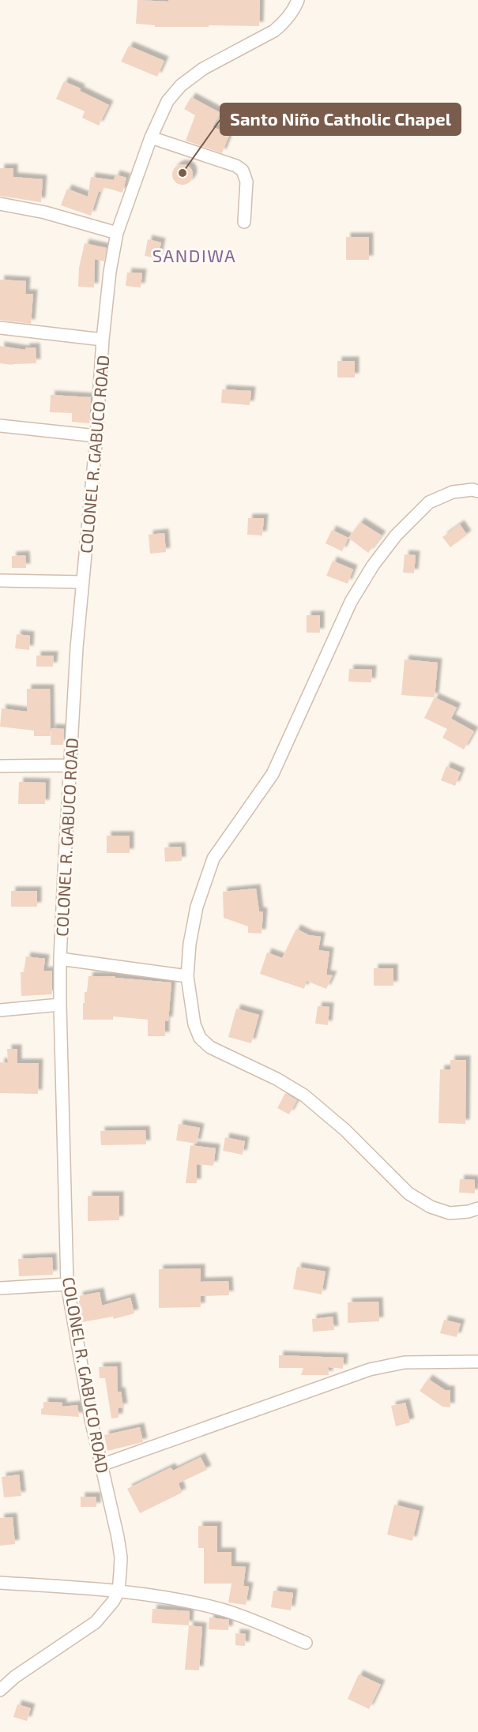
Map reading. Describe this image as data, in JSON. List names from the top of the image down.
{
  "streets": {
    "street": ["COLONEL R. GABUCO ROAD"]
  },
  "districts": ["SANDIWA"],
  "places": ["Santo Niño Catholic Chapel"]
}
